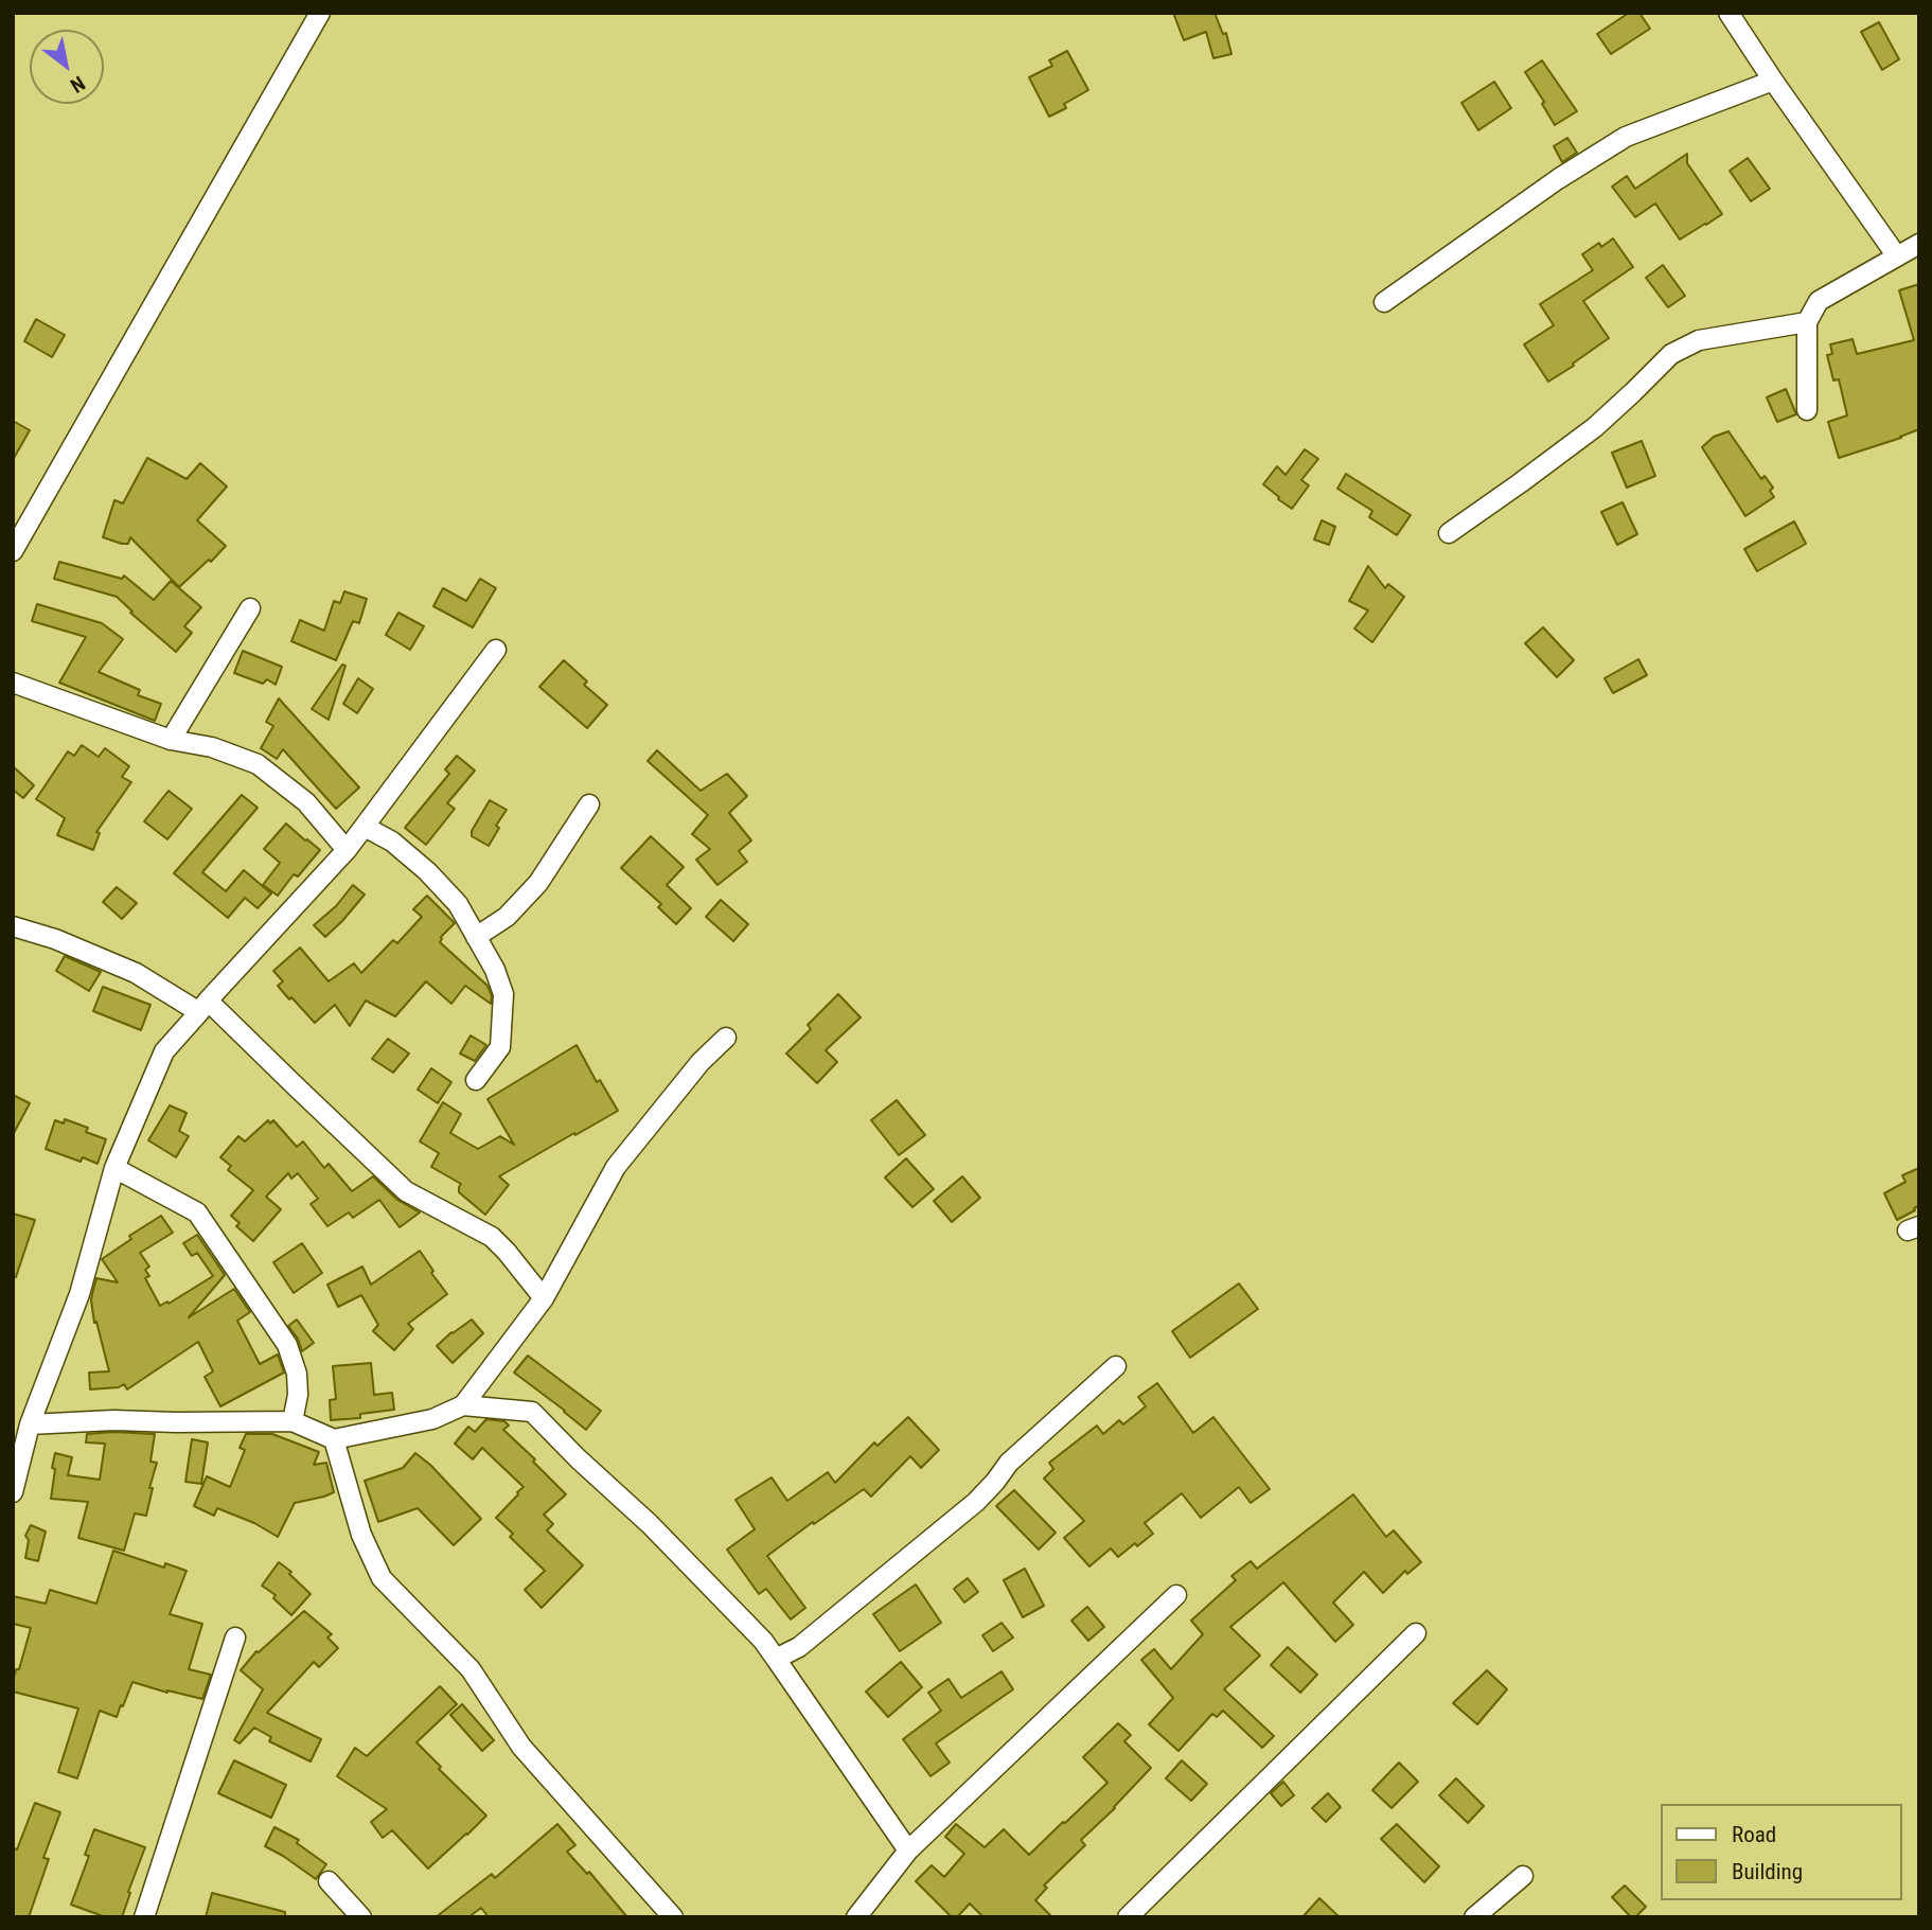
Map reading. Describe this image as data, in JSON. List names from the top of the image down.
{
  "legend": ["Road", "Building"],
  "north": "bottom right"
}
